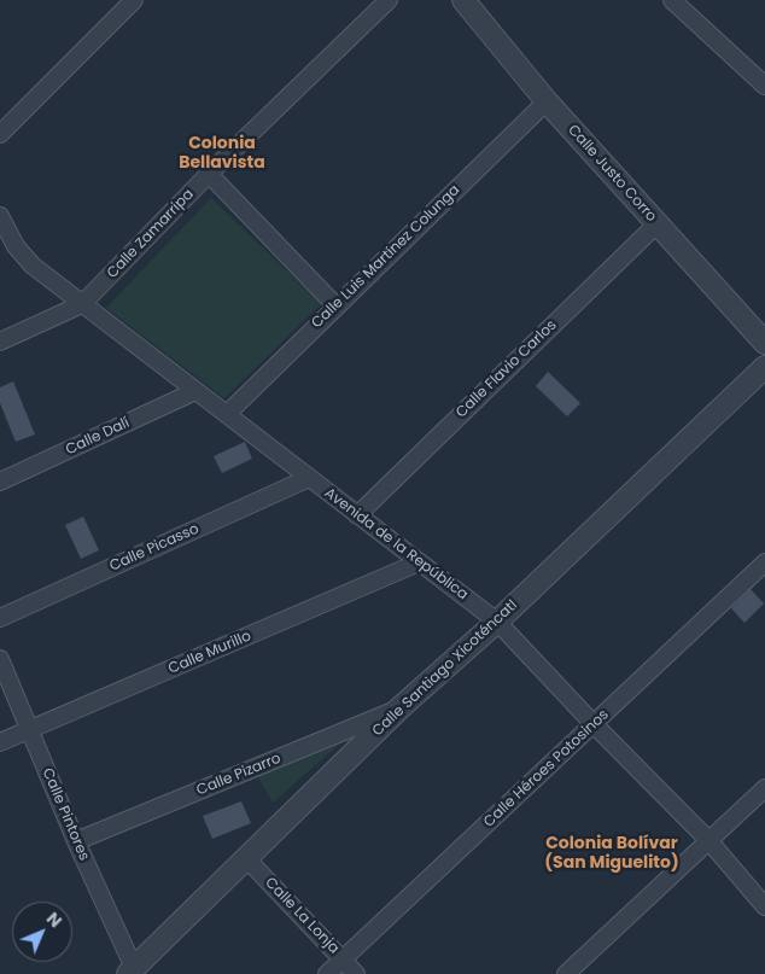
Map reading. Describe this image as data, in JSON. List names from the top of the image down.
{
  "streets": {
    "street": [
      "Calle Justo Corro",
      "Calle Zamarripa",
      "Calle Luis Martínez Colunga",
      "Calle Flavio Carlos",
      "Calle Dalí",
      "Avenida de la República",
      "Calle Picasso",
      "Calle Murillo",
      "Calle Santiago Xicoténcatl",
      "Calle Héroes Potosinos",
      "Calle Pizarro",
      "Calle Pintores",
      "Calle La Lonja"
    ]
  },
  "crossings": [
    ["Calle Justo Corro", "Calle Luis Martínez Colunga"],
    ["Calle Justo Corro", "Calle Flavio Carlos"],
    ["Calle Zamarripa", "Avenida de la República"],
    ["Calle Luis Martínez Colunga", "Avenida de la República"],
    ["Calle Flavio Carlos", "Avenida de la República"],
    ["Calle Dalí", "Avenida de la República"],
    ["Avenida de la República", "Calle Picasso"],
    ["Avenida de la República", "Calle Murillo"],
    ["Avenida de la República", "Calle Santiago Xicoténcatl"],
    ["Avenida de la República", "Calle Héroes Potosinos"],
    ["Calle Murillo", "Calle Pintores"],
    ["Calle Santiago Xicoténcatl", "Calle Pizarro"],
    ["Calle Santiago Xicoténcatl", "Calle Pintores"],
    ["Calle Santiago Xicoténcatl", "Calle La Lonja"],
    ["Calle Héroes Potosinos", "Calle La Lonja"],
    ["Calle Pizarro", "Calle Pintores"]
  ],
  "districts": ["Colonia Bellavista", "Colonia Bolívar (San Miguelito)"],
  "north": "top right"
}
